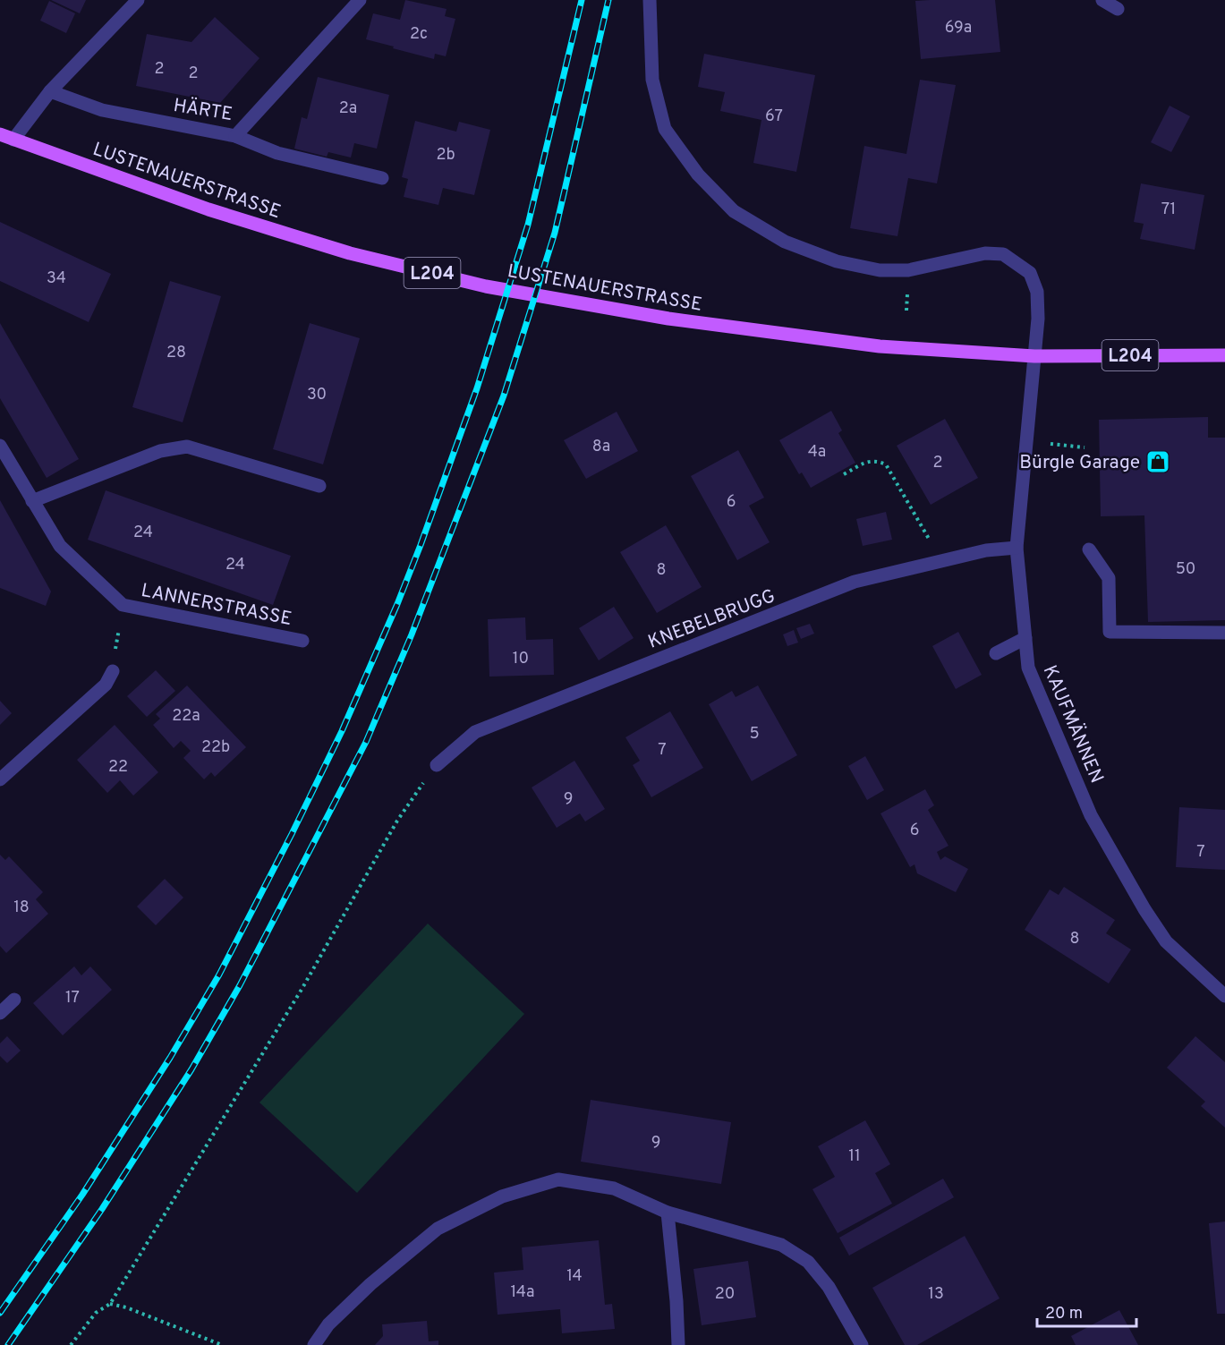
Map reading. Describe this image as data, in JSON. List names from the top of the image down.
{
  "streets": {
    "main road": ["LUSTENAUERSTRASSE", "L204"],
    "street": [
      "HÄRTE",
      "LANNERSTRASSE",
      "KNEBELBRUGG",
      "KAUFMÄNNEN"
    ]
  },
  "crossings": [
    ["LUSTENAUERSTRASSE", "KAUFMÄNNEN"],
    ["KNEBELBRUGG", "KAUFMÄNNEN"]
  ],
  "places": {
    "shop": ["Bürgle Garage"]
  },
  "house_numbers": [
    "69a",
    "2c",
    "2",
    "2",
    "2a",
    "67",
    "2b",
    "71",
    "34",
    "28",
    "30",
    "8a",
    "4a",
    "2",
    "6",
    "24",
    "24",
    "50",
    "8",
    "10",
    "22a",
    "5",
    "22b",
    "7",
    "22",
    "9",
    "6",
    "7",
    "18",
    "8",
    "17",
    "9",
    "11",
    "14",
    "14a",
    "20",
    "13"
  ],
  "scale_bar": "20 m"
}
